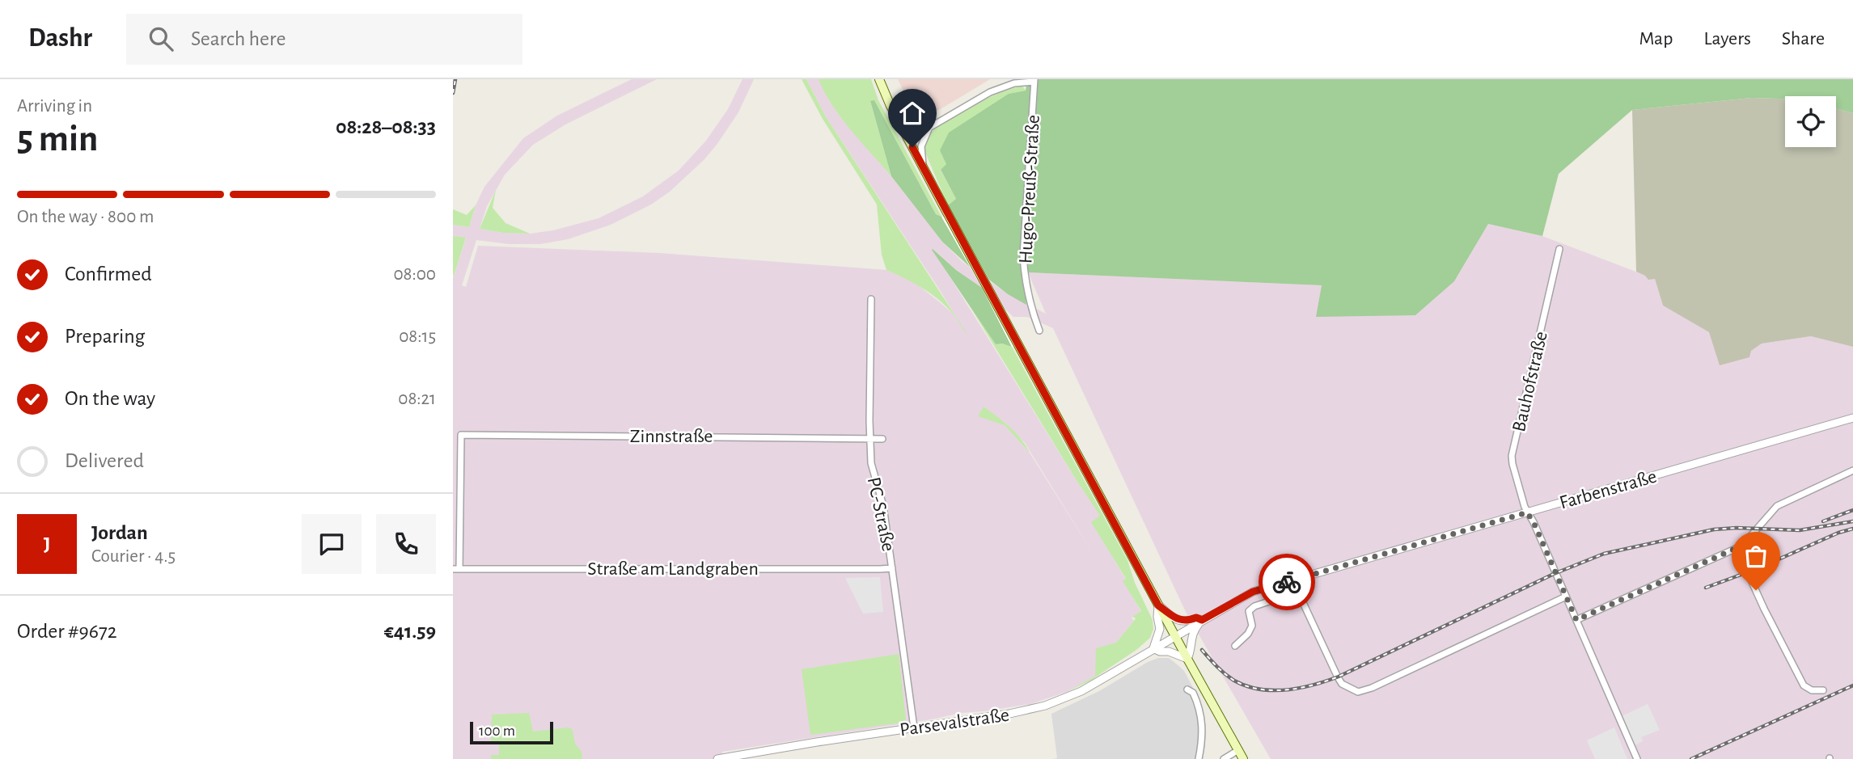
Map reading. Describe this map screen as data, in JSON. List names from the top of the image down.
{
  "streets": {
    "street": [
      "Hugo-Preuß-Straße",
      "Bauhofstraße",
      "Zinnstraße",
      "Farbenstraße",
      "PC-Straße",
      "Straße am Landgraben",
      "Parsevalstraße"
    ]
  },
  "crossings": [
    ["Bauhofstraße", "Farbenstraße"],
    ["Zinnstraße", "PC-Straße"],
    ["Zinnstraße", "Straße am Landgraben"],
    ["Farbenstraße", "Parsevalstraße"],
    ["PC-Straße", "Straße am Landgraben"],
    ["PC-Straße", "Parsevalstraße"]
  ],
  "scale_bar": "100 m",
  "page": {
    "header": "Dashr",
    "search": "Search here",
    "nav": ["Map", "Layers", "Share"],
    "heading": ["5 min", "Arriving in", "08:28–08:33"],
    "panel": [
      "Jordan",
      "Courier · 4.5",
      "Order #9672",
      "€41.59"
    ],
    "bar": "On the way · 800 m",
    "list": [
      ["Confirmed", "08:00"],
      ["Preparing", "08:15"],
      ["On the way", "08:21"],
      "Delivered"
    ],
    "round": "J",
    "scale": "100 m"
  }
}
